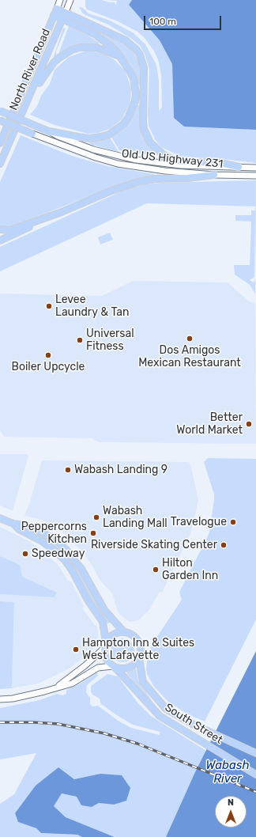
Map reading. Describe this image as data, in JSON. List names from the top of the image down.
{
  "streets": {
    "main road": ["North River Road", "Old US Highway 231", "South Street"]
  },
  "water": ["Wabash River"],
  "places": [
    "Levee Laundry & Tan",
    "Dos Amigos Mexican Restaurant",
    "Universal Fitness",
    "Boiler Upcycle",
    "Better World Market",
    "Wabash Landing 9",
    "Wabash Landing Mall",
    "Travelogue",
    "Peppercorns Kitchen",
    "Riverside Skating Center",
    "Speedway",
    "Hilton Garden Inn",
    "Hampton Inn & Suites West Lafayette"
  ],
  "scale_bar": "100 m",
  "north": "top"
}
